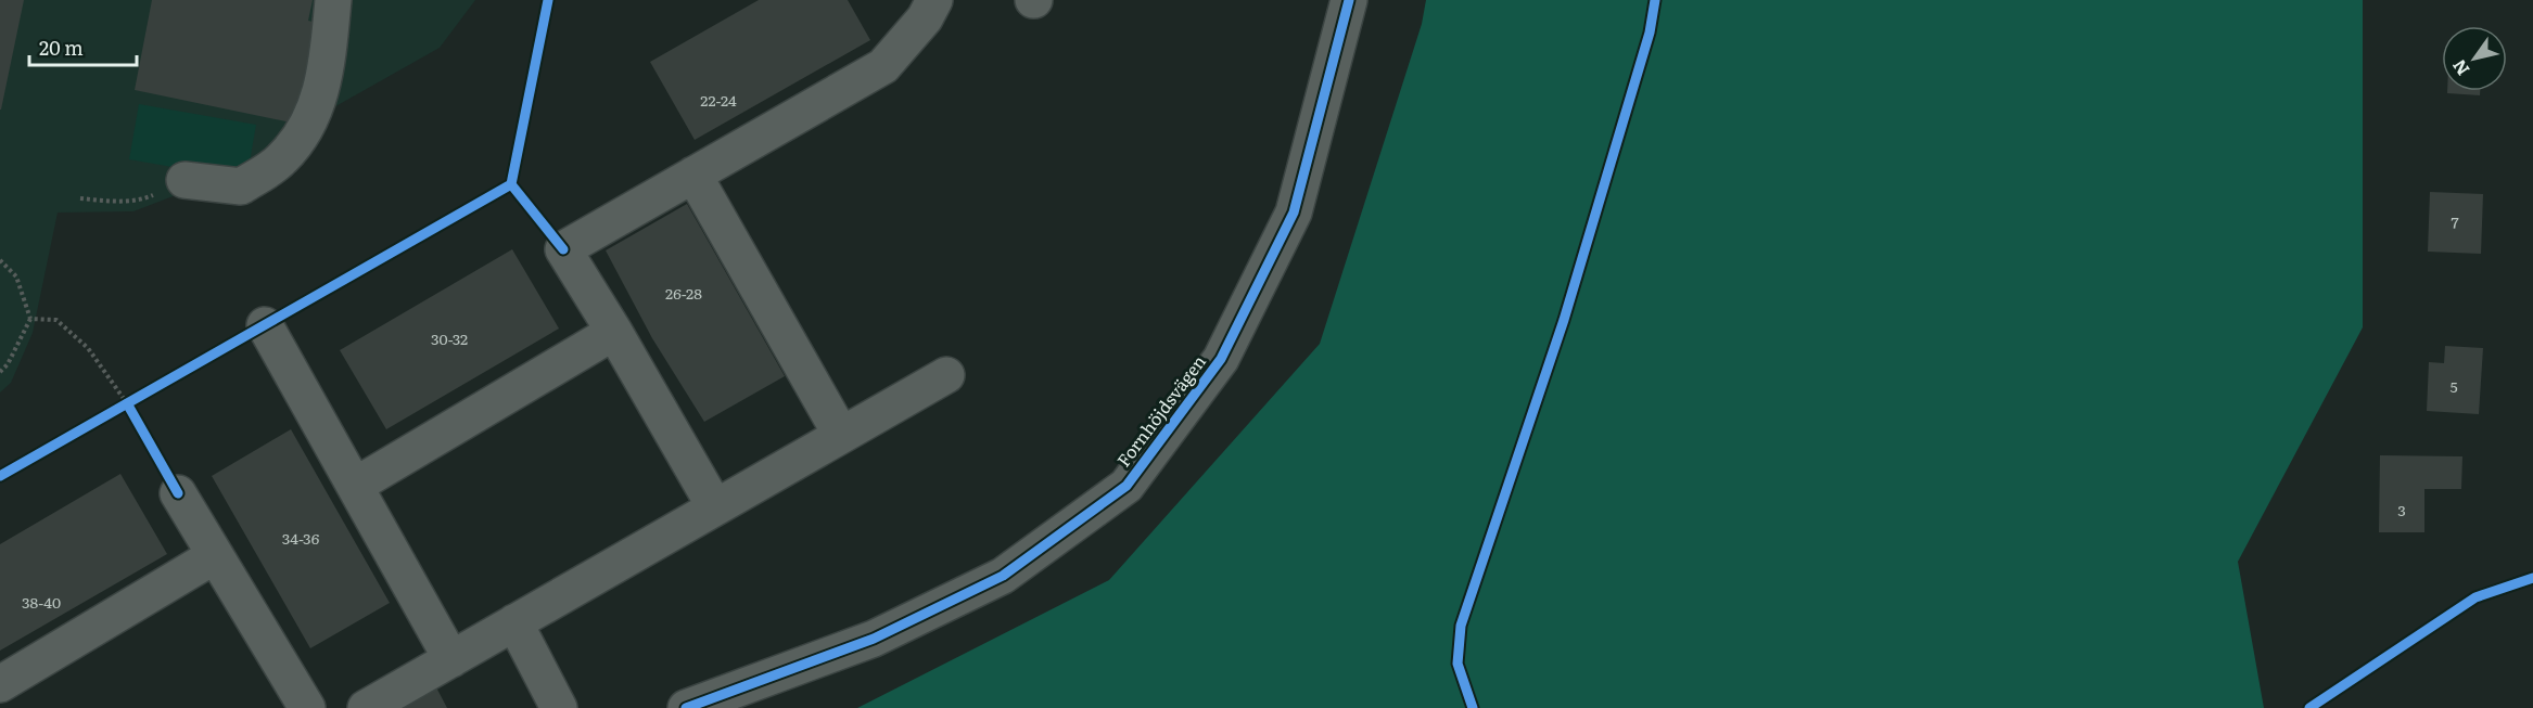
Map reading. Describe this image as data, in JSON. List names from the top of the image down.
{
  "streets": {
    "street": ["Fornhöjdsvägen"]
  },
  "house_numbers": [
    "22-24",
    "7",
    "26-28",
    "30-32",
    "5",
    "3",
    "34-36",
    "38-40"
  ],
  "scale_bar": "20 m",
  "north": "bottom left"
}
